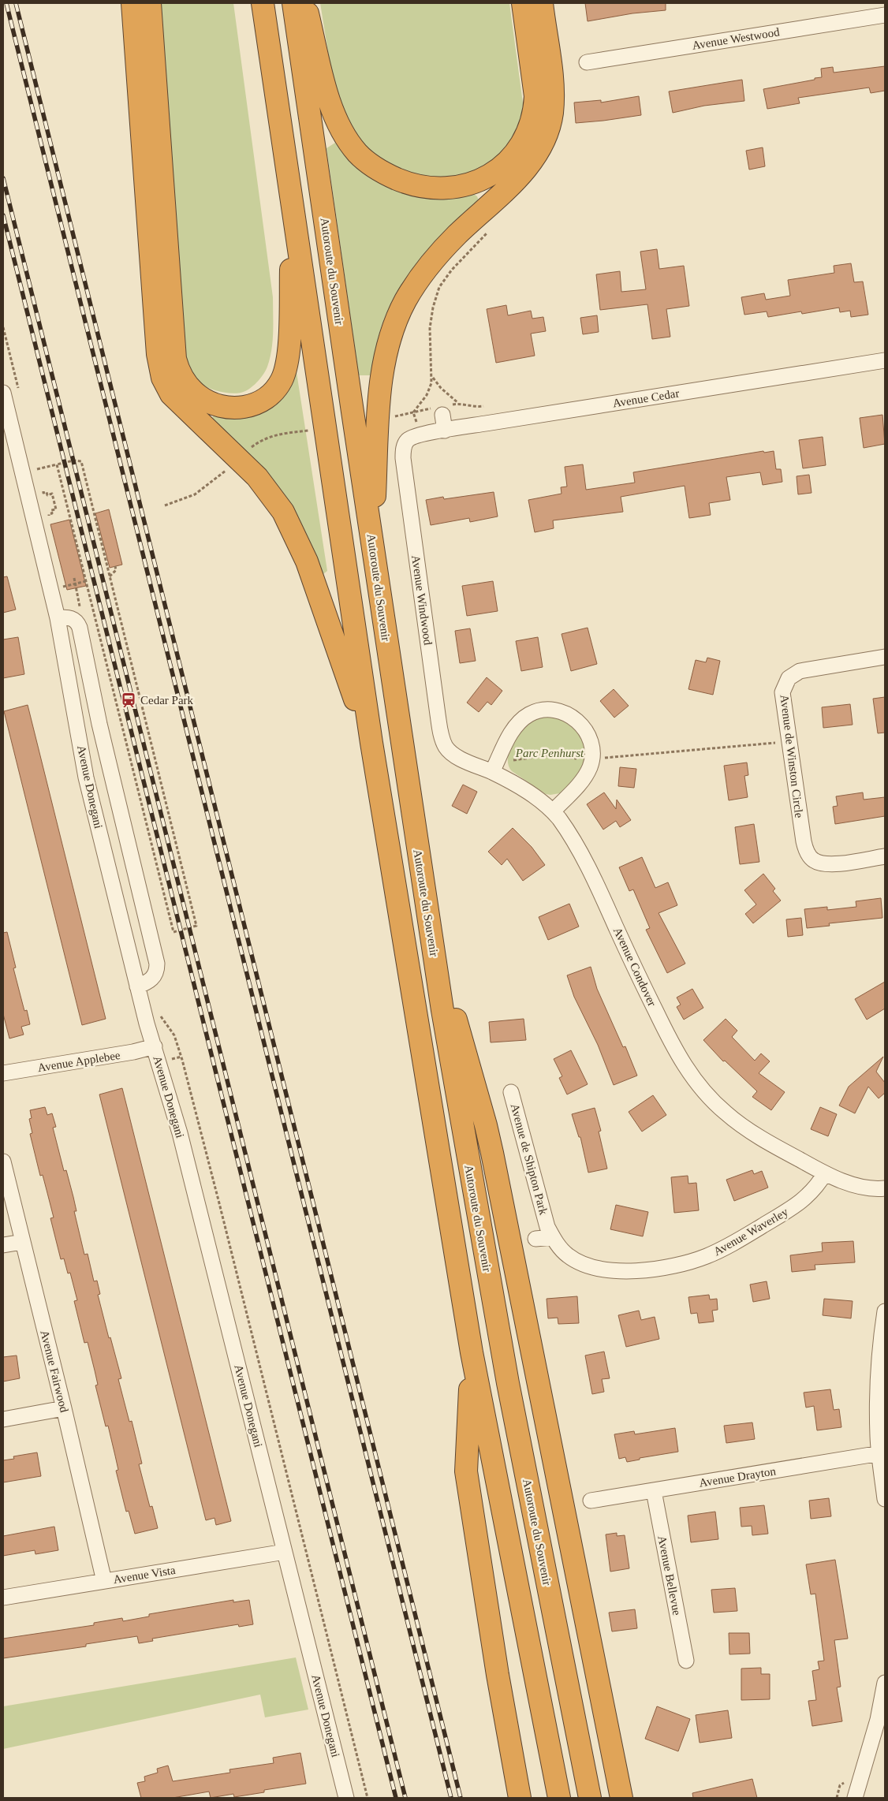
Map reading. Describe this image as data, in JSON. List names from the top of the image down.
{
  "streets": {
    "highway": ["Autoroute du Souvenir"],
    "street": [
      "Avenue Westwood",
      "Avenue Cedar",
      "Avenue Windwood",
      "Avenue de Winston Circle",
      "Avenue Donegani",
      "Avenue Condover",
      "Avenue Applebee",
      "Avenue de Shipton Park",
      "Avenue Waverley",
      "Avenue Fairwood",
      "Avenue Drayton",
      "Avenue Vista",
      "Avenue Bellevue"
    ]
  },
  "crossings": [
    ["Avenue Cedar", "Avenue Windwood"],
    ["Avenue Windwood", "Avenue Condover"],
    ["Avenue Donegani", "Avenue Applebee"],
    ["Avenue Donegani", "Avenue Vista"],
    ["Avenue Condover", "Avenue Waverley"],
    ["Avenue de Shipton Park", "Avenue Waverley"],
    ["Avenue Fairwood", "Avenue Vista"],
    ["Avenue Drayton", "Avenue Bellevue"]
  ],
  "parks": ["Parc Penhurst"],
  "places": {
    "station": ["Cedar Park"]
  }
}
